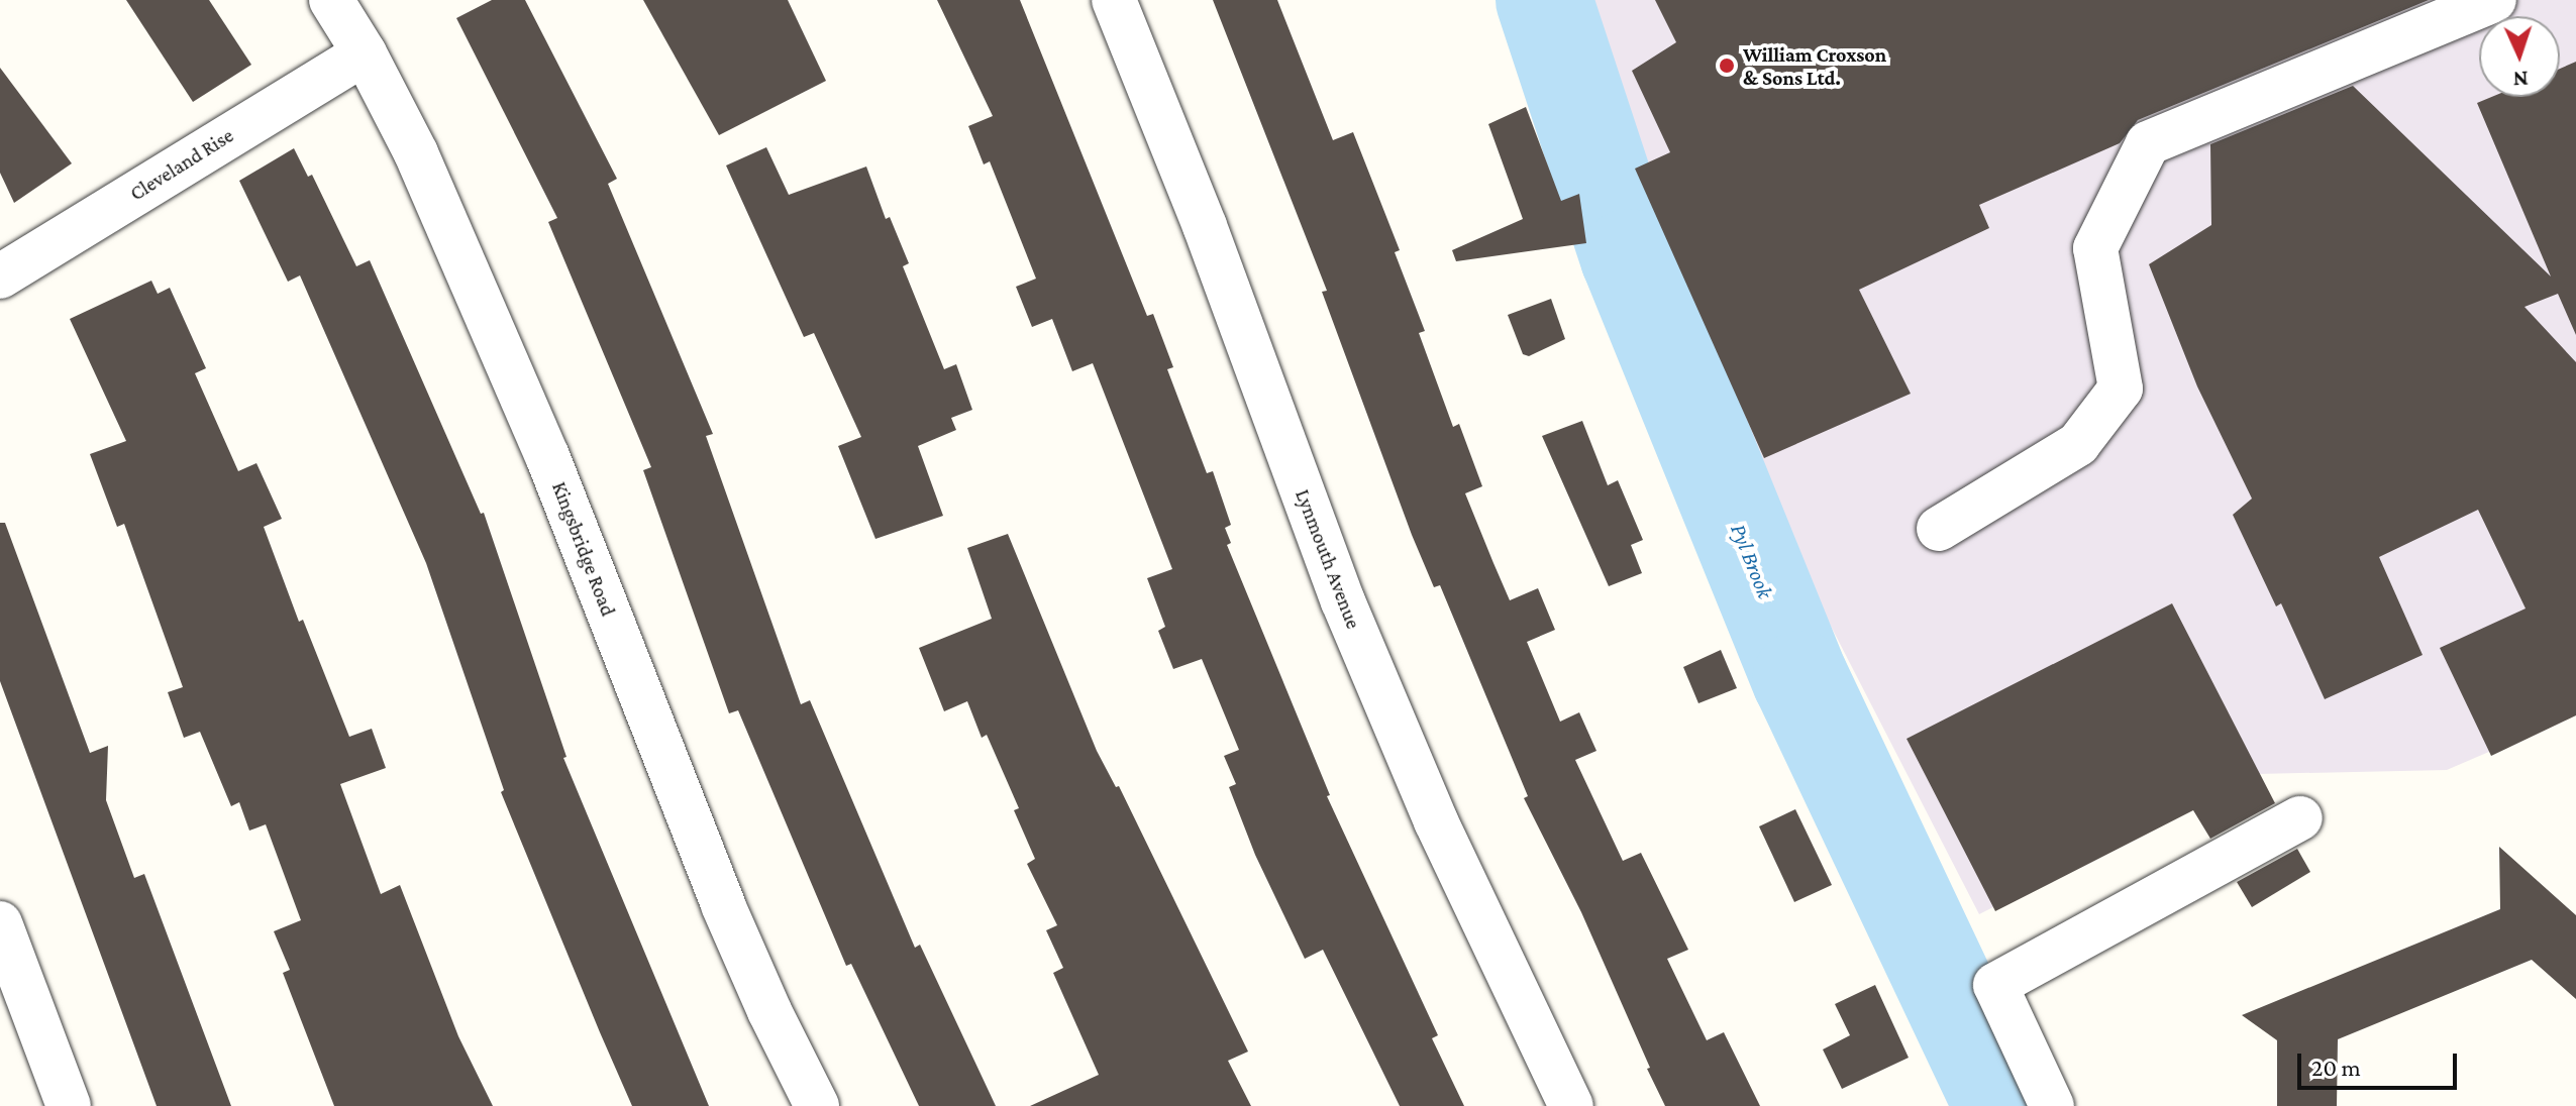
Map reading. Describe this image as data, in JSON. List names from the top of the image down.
{
  "streets": {
    "street": ["Cleveland Rise", "Kingsbridge Road", "Lynmouth Avenue"]
  },
  "crossings": [
    ["Cleveland Rise", "Kingsbridge Road"]
  ],
  "water": ["Pyl Brook"],
  "places": ["William Croxson & Sons Ltd."],
  "scale_bar": "20 m",
  "north": "bottom"
}
